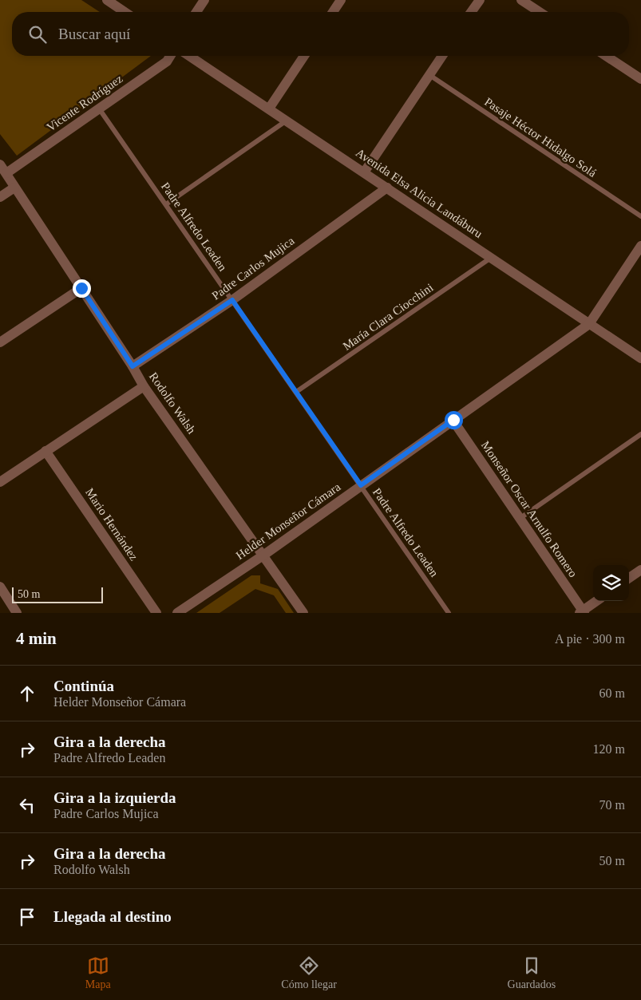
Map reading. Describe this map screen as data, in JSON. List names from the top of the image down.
{
  "streets": {
    "street": [
      "Vicente Rodríguez",
      "Avenida Elsa Alicia Landáburu",
      "Padre Carlos Mujica",
      "Rodolfo Walsh",
      "Monseñor Oscar Arnulfo Romero",
      "Helder Monseñor Cámara",
      "Mario Hernández"
    ],
    "lane": ["Pasaje Héctor Hidalgo Solá", "Padre Alfredo Leaden", "María Clara Ciocchini"]
  },
  "crossings": [
    ["Vicente Rodríguez", "Padre Alfredo Leaden"],
    ["Vicente Rodríguez", "Rodolfo Walsh"],
    ["Avenida Elsa Alicia Landáburu", "Padre Carlos Mujica"],
    ["Avenida Elsa Alicia Landáburu", "María Clara Ciocchini"],
    ["Avenida Elsa Alicia Landáburu", "Helder Monseñor Cámara"],
    ["Padre Alfredo Leaden", "Padre Carlos Mujica"],
    ["Padre Alfredo Leaden", "María Clara Ciocchini"],
    ["Padre Alfredo Leaden", "Helder Monseñor Cámara"],
    ["Padre Carlos Mujica", "Rodolfo Walsh"],
    ["Rodolfo Walsh", "Helder Monseñor Cámara"],
    ["Monseñor Oscar Arnulfo Romero", "Helder Monseñor Cámara"]
  ],
  "scale_bar": "50 m",
  "page": {
    "search": "Buscar aquí",
    "scale": "50 m",
    "heading": ["4 min", "A pie · 300 m"],
    "list": [
      ["Continúa", "Helder Monseñor Cámara", "60 m"],
      ["Gira a la derecha", "Padre Alfredo Leaden", "120 m"],
      ["Gira a la izquierda", "Padre Carlos Mujica", "70 m"],
      ["Gira a la derecha", "Rodolfo Walsh", "50 m"],
      "Llegada al destino"
    ],
    "nav": ["Mapa", "Cómo llegar", "Guardados"]
  }
}
